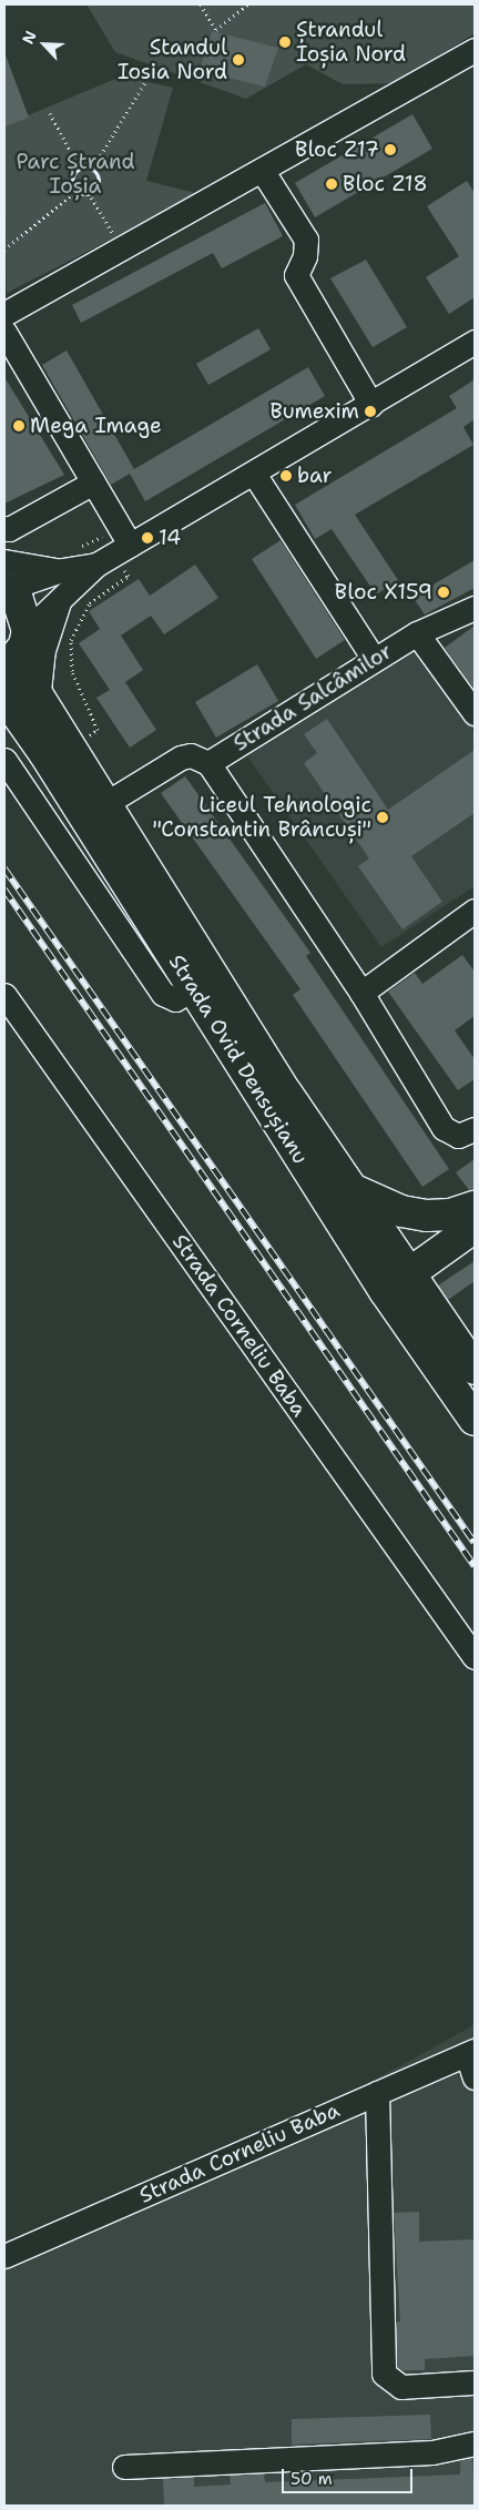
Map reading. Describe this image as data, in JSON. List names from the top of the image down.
{
  "streets": {
    "main road": ["Strada Ovid Densușianu"],
    "street": ["Strada Salcâmilor", "Strada Corneliu Baba"]
  },
  "parks": ["Parc Ștrand Ioșia"],
  "places": [
    "Ștrandul Ioșia Nord",
    "Standul Iosia Nord",
    "Bloc Z17",
    "Bloc Z18",
    "Bumexim",
    "Mega Image",
    "bar",
    "14",
    "Bloc X159",
    "Liceul Tehnologic \"Constantin Brâncuși\""
  ],
  "scale_bar": "50 m",
  "north": "top left"
}
